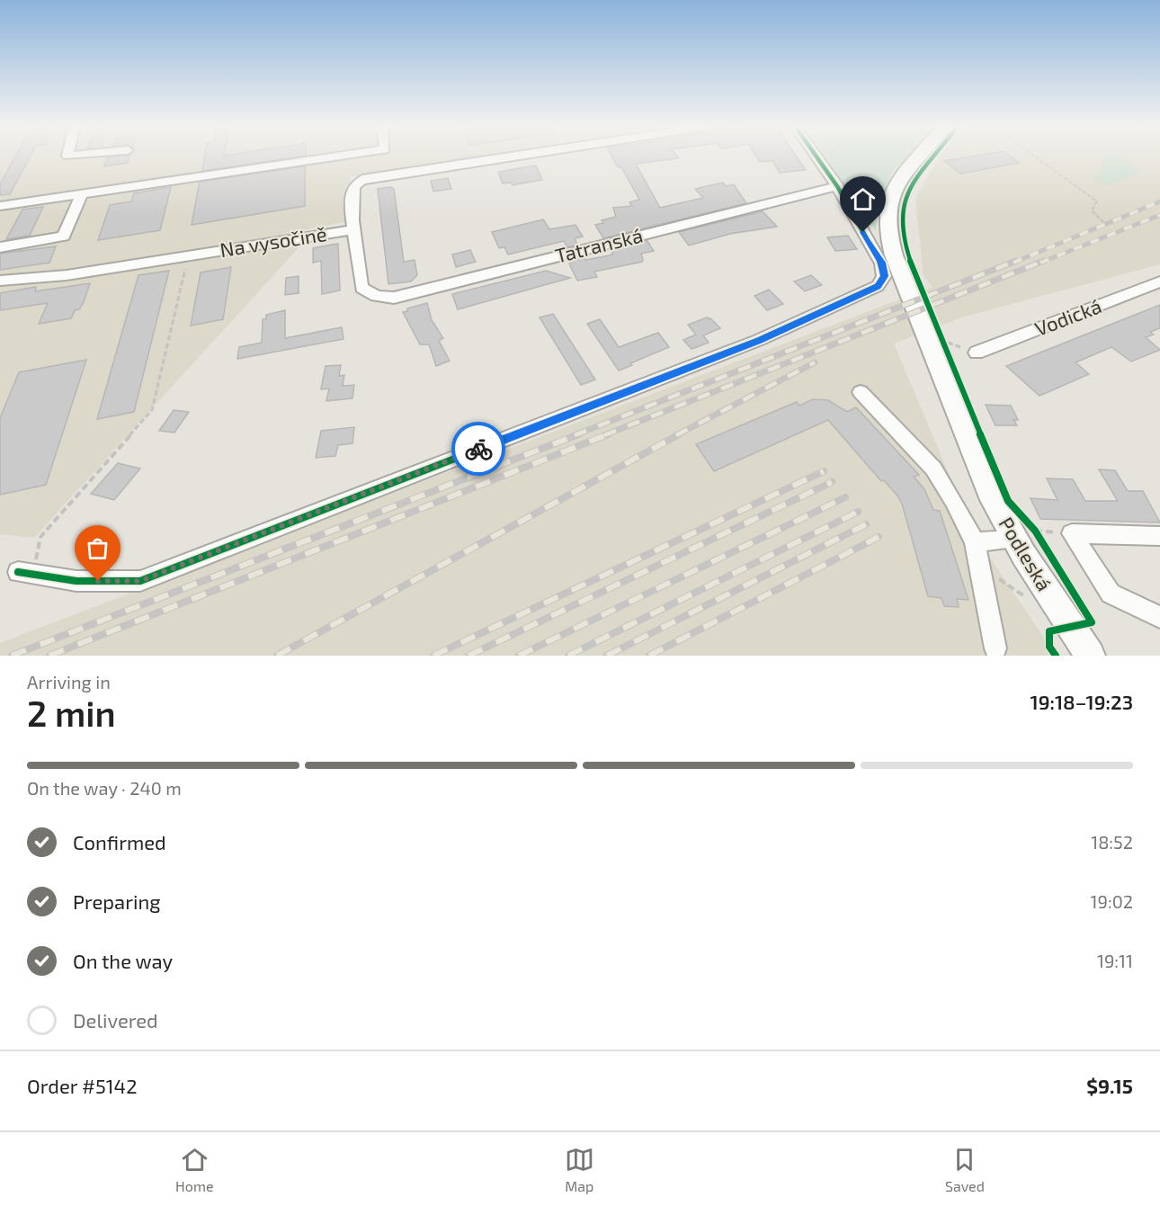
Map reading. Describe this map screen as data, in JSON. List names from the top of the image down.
{
  "streets": {
    "main road": ["Podleská"],
    "street": ["Na vysočině", "Tatranská", "Vodická"]
  },
  "crossings": [
    ["Na vysočině", "Tatranská"]
  ],
  "page": {
    "heading": ["2 min", "Arriving in", "19:18–19:23"],
    "panel": ["Order #5142", "$9.15"],
    "bar": "On the way · 240 m",
    "list": [
      ["Confirmed", "18:52"],
      ["Preparing", "19:02"],
      ["On the way", "19:11"],
      "Delivered"
    ],
    "tabs": ["Home", "Map", "Saved"]
  }
}
